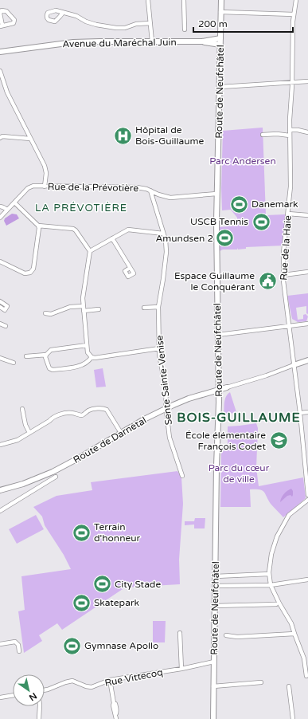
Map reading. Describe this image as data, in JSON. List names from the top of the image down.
{
  "streets": {
    "main road": ["Avenue du Maréchal Juin", "Route de Neufchâtel", "Route de Darnétal"],
    "street": [
      "Rue de la Prévotière",
      "Rue de la Haie",
      "Sente Sainte-Venise",
      "Rue Vittecoq"
    ]
  },
  "crossings": [
    ["Avenue du Maréchal Juin", "Route de Neufchâtel"],
    ["Route de Neufchâtel", "Rue de la Prévotière"],
    ["Route de Neufchâtel", "Route de Darnétal"],
    ["Route de Neufchâtel", "Rue Vittecoq"],
    ["Rue de la Prévotière", "Sente Sainte-Venise"],
    ["Sente Sainte-Venise", "Route de Darnétal"]
  ],
  "districts": ["LA PRÉVOTIÈRE", "BOIS-GUILLAUME"],
  "parks": ["Parc Andersen", "Parc du cœur de ville"],
  "places": {
    "hospital": ["Hôpital de Bois-Guillaume"],
    "sports": [
      "Danemark",
      "USCB Tennis",
      "Amundsen 2",
      "Terrain d'honneur",
      "City Stade",
      "Skatepark",
      "Gymnase Apollo"
    ],
    "public building": ["Espace Guillaume le Conquérant"],
    "school or university": ["École élémentaire François Codet"]
  },
  "scale_bar": "200 m",
  "north": "bottom right"
}
